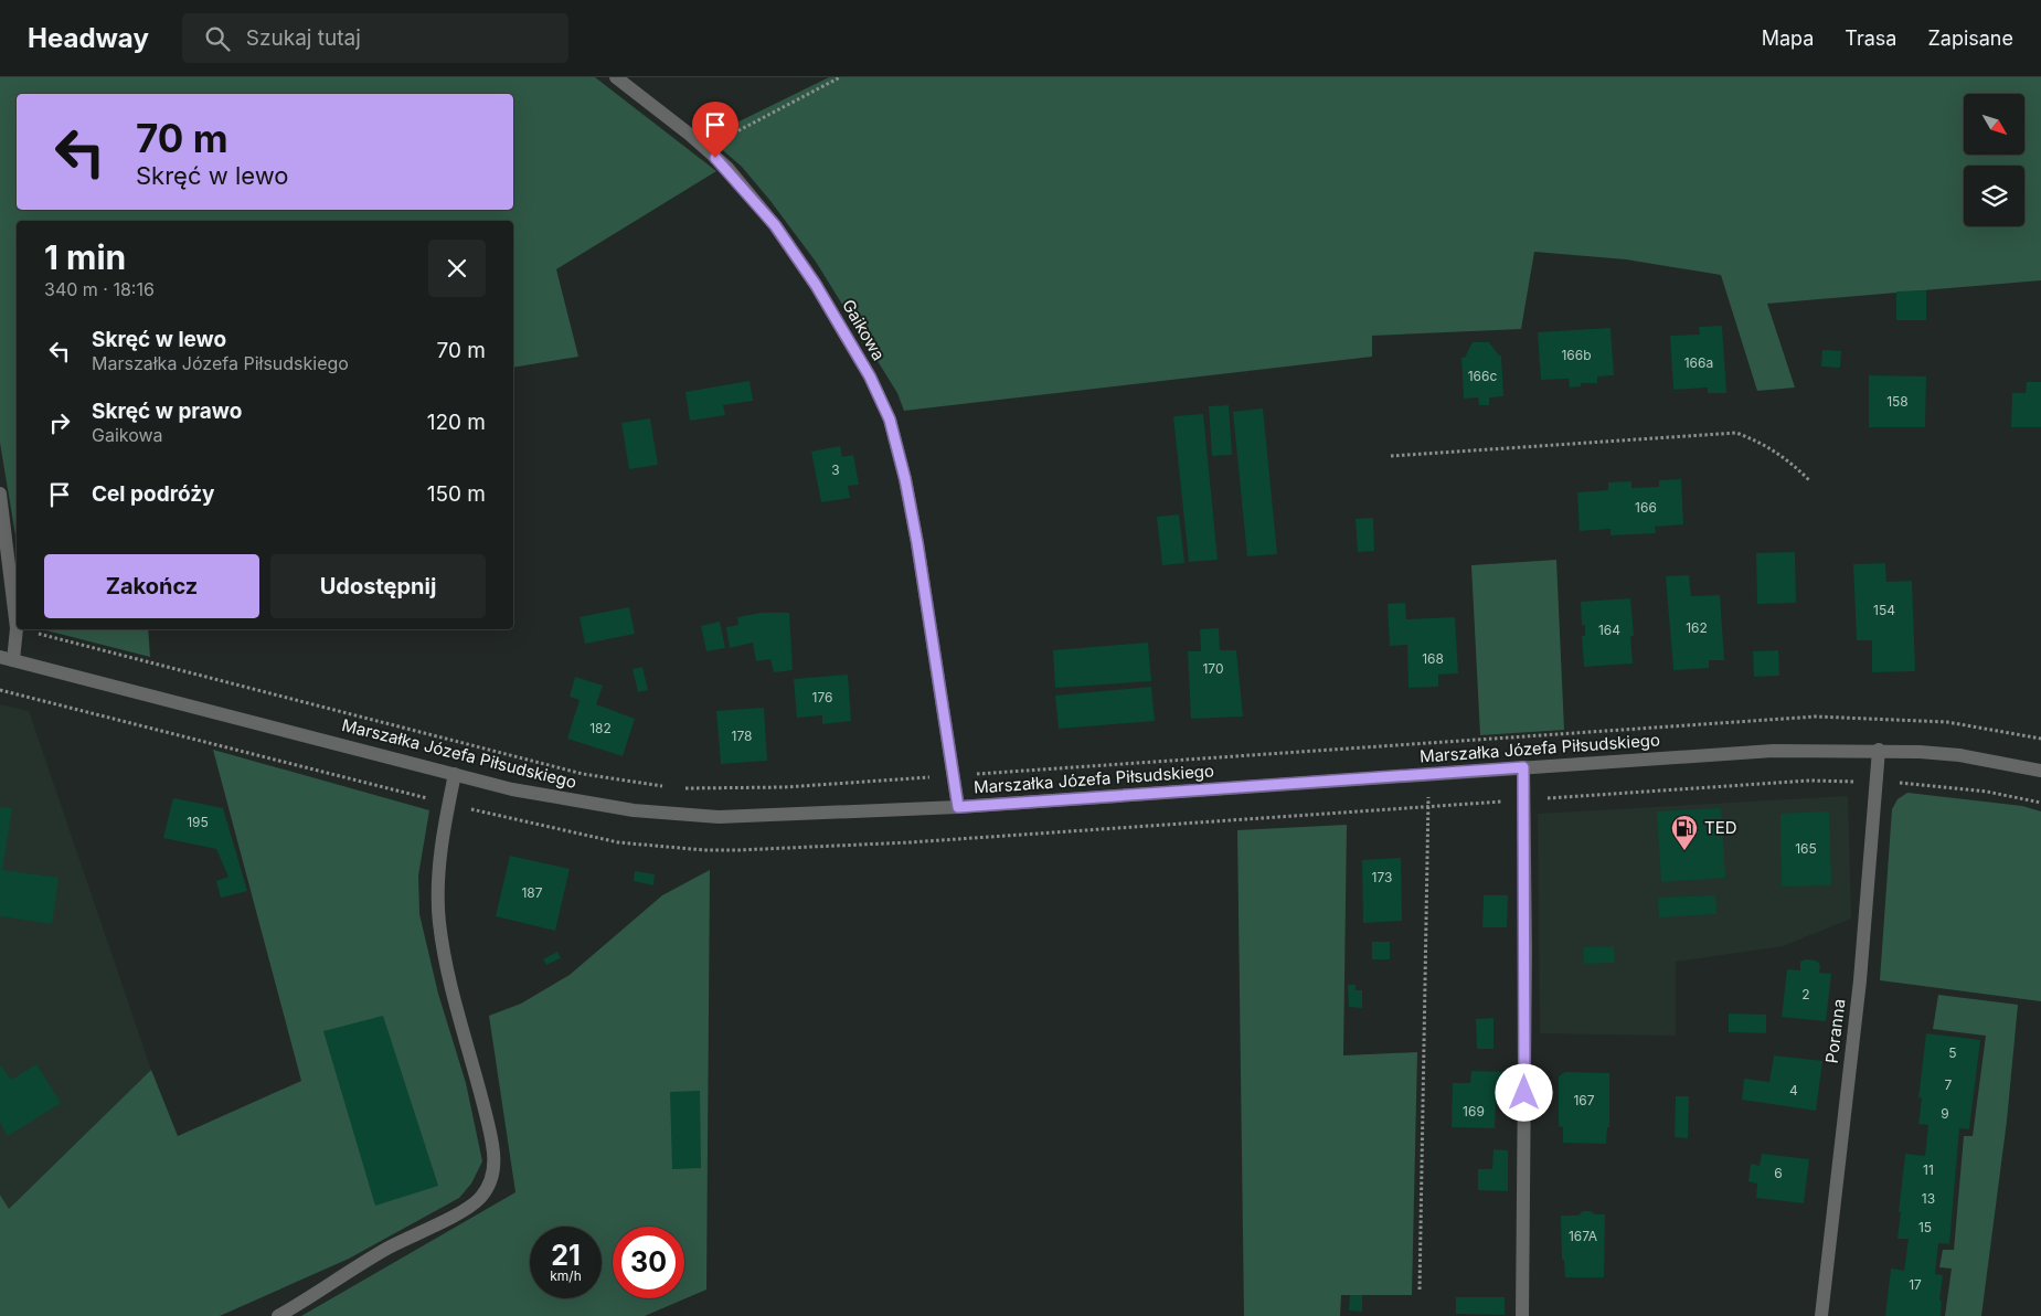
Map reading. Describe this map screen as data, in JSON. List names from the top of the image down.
{
  "streets": {
    "street": ["Gaikowa", "Marszałka Józefa Piłsudskiego", "Poranna"]
  },
  "crossings": [
    ["Gaikowa", "Marszałka Józefa Piłsudskiego"],
    ["Marszałka Józefa Piłsudskiego", "Poranna"]
  ],
  "places": {
    "fuel station": ["TED"]
  },
  "house_numbers": [
    "166b",
    "166a",
    "166c",
    "158",
    "3",
    "166",
    "154",
    "162",
    "164",
    "168",
    "170",
    "176",
    "182",
    "178",
    "195",
    "165",
    "173",
    "187",
    "2",
    "5",
    "7",
    "4",
    "167",
    "169",
    "9",
    "11",
    "6",
    "13",
    "15",
    "167A",
    "17"
  ],
  "north": "bottom right",
  "page": {
    "header": "Headway",
    "search": "Szukaj tutaj",
    "nav": ["Mapa", "Trasa", "Zapisane"],
    "turn": ["70 m", "Skręć w lewo"],
    "heading": ["1 min", "340 m · 18:16"],
    "list": [
      {
        "name": "Skręć w lewo",
        "note": "Marszałka Józefa Piłsudskiego",
        "value": "70 m"
      },
      {
        "name": "Skręć w prawo",
        "note": "Gaikowa",
        "value": "120 m"
      },
      {
        "name": "Cel podróży",
        "value": "150 m"
      }
    ],
    "buttons": ["Zakończ", "Udostępnij"],
    "speed": "21 km/h",
    "limit": "30"
  }
}
